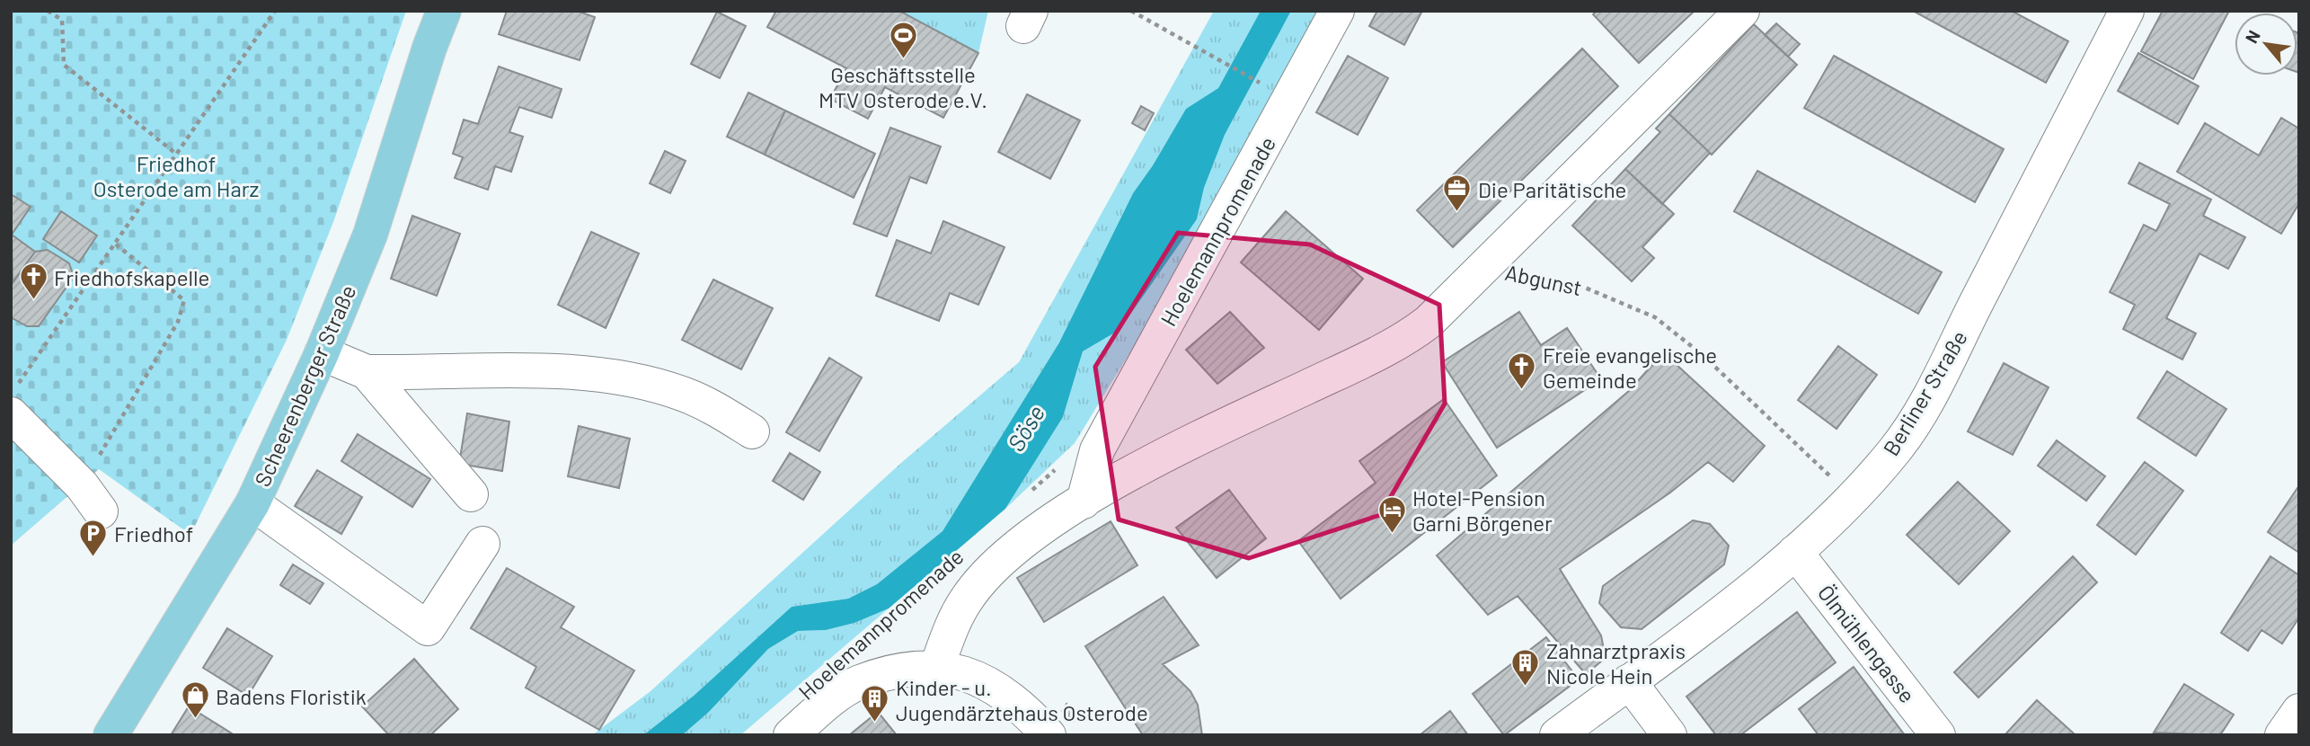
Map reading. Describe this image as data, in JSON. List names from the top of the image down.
{
  "streets": {
    "main road": ["Scheerenberger Straße"],
    "street": [
      "Hoelemannpromenade",
      "Abgunst",
      "Berliner Straße",
      "Ölmühlengasse"
    ]
  },
  "crossings": [
    ["Hoelemannpromenade", "Abgunst"],
    ["Abgunst", "Berliner Straße"],
    ["Berliner Straße", "Ölmühlengasse"]
  ],
  "water": ["Söse"],
  "parks": ["Friedhof Osterode am Harz"],
  "places": {
    "sports": ["Geschäftsstelle MTV Osterode e.V."],
    "office": ["Die Paritätische"],
    "church": ["Friedhofskapelle", "Freie evangelische Gemeinde"],
    "hotel": ["Hotel-Pension Garni Börgener"],
    "parking": ["Friedhof"],
    "building": ["Zahnarztpraxis Nicole Hein", "Kinder - u. Jugendärztehaus Osterode"],
    "shop": ["Badens Floristik"]
  },
  "north": "top left"
}
